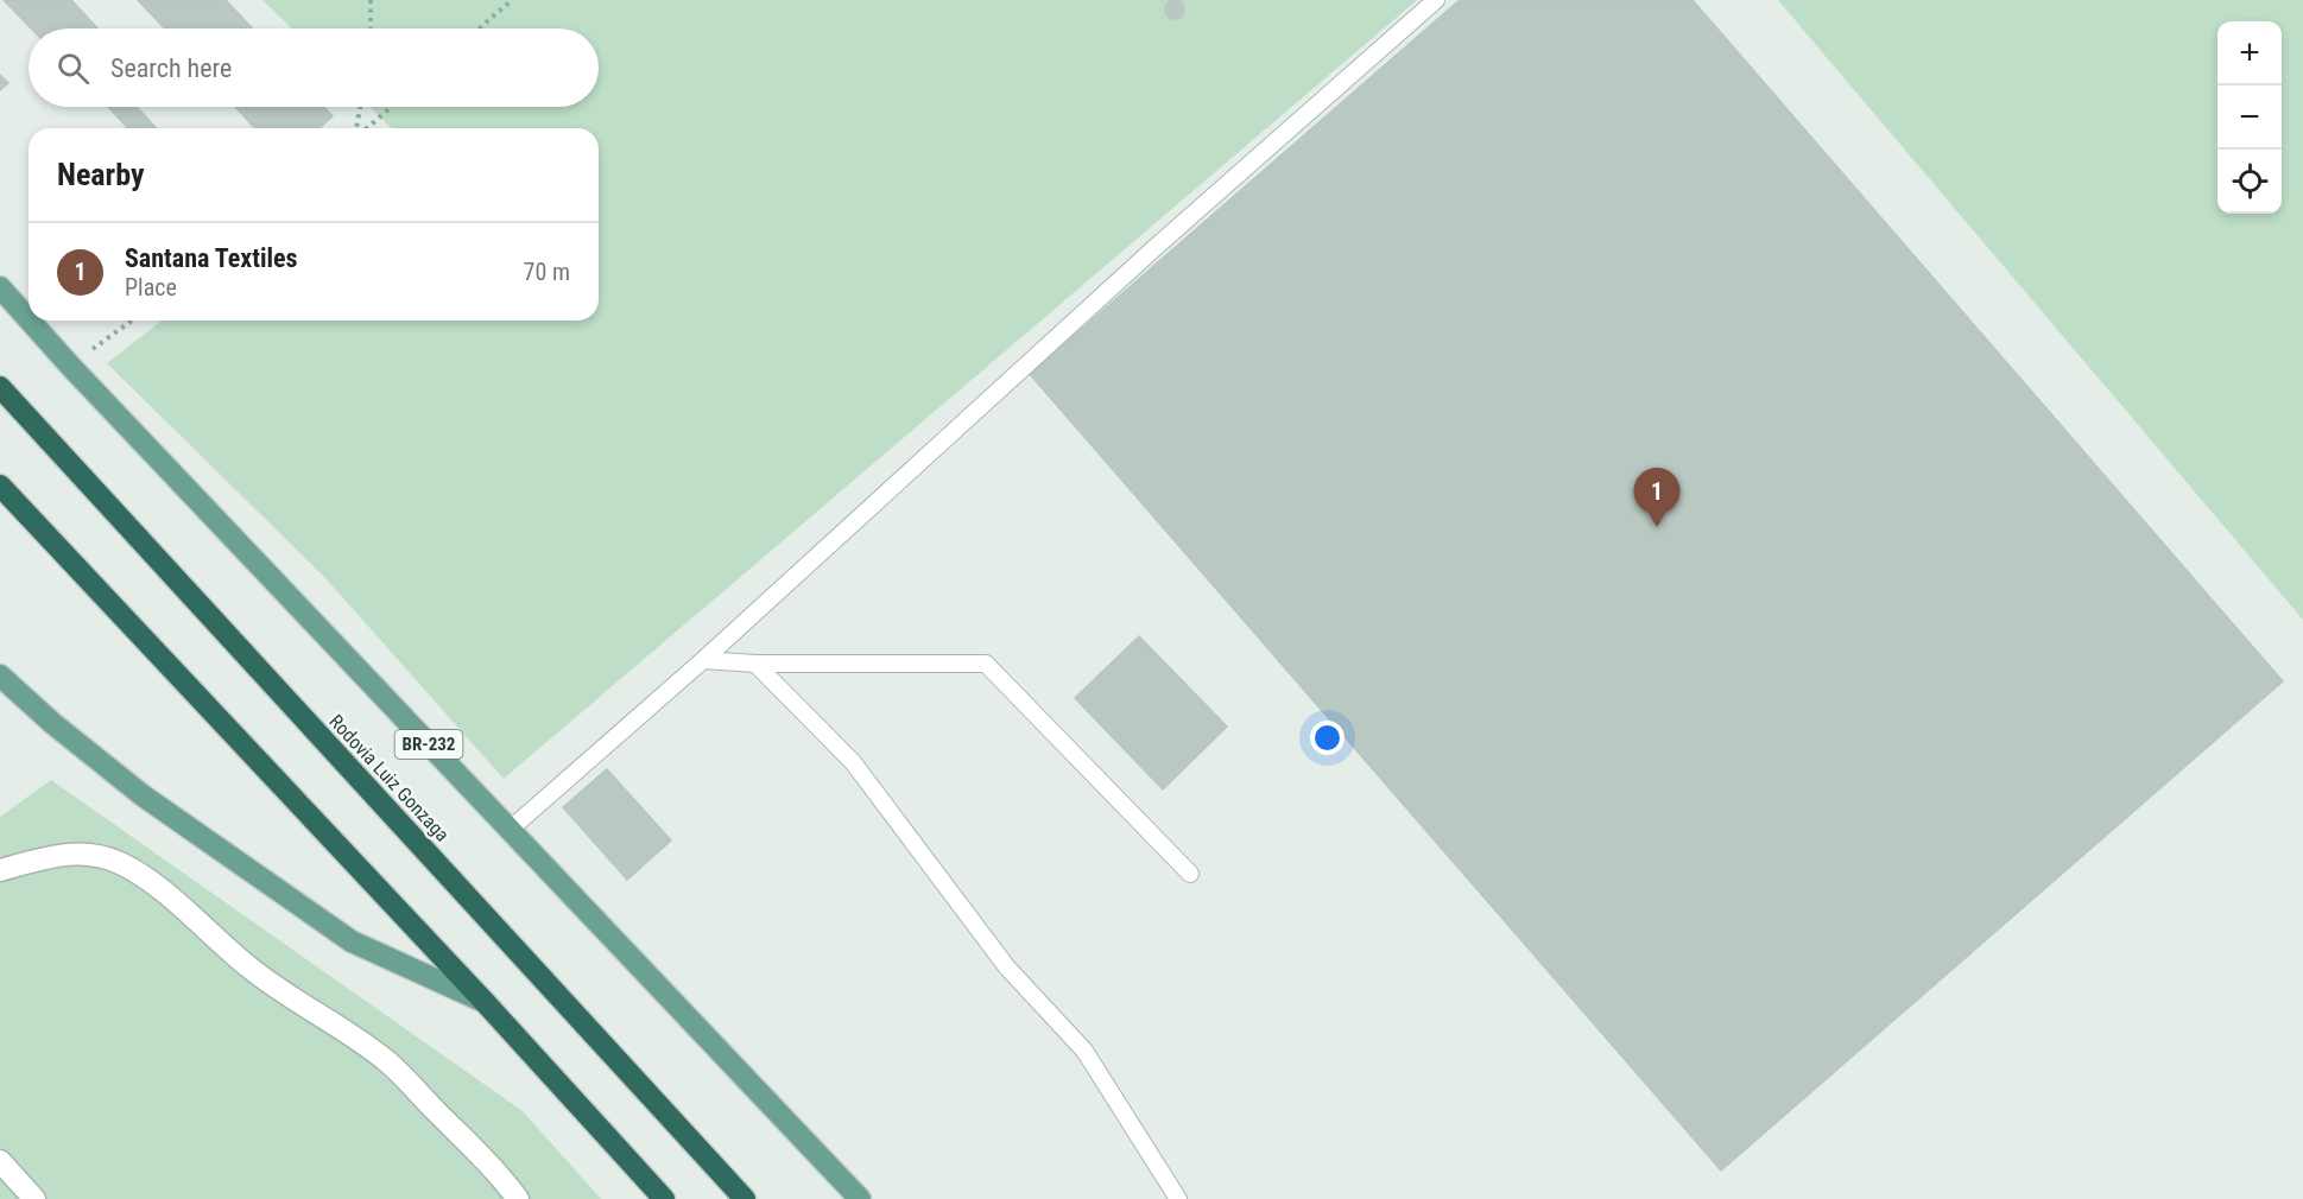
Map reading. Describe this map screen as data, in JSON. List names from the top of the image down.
{
  "streets": {
    "highway": ["Rodovia Luiz Gonzaga"],
    "main road": ["BR-232"]
  },
  "page": {
    "map_buttons": ["+", "−"],
    "search": "Search here",
    "heading": "Nearby",
    "list": [
      {
        "mark": "1",
        "name": "Santana Textiles",
        "note": "Place",
        "value": "70 m"
      }
    ],
    "pins": "1"
  }
}
